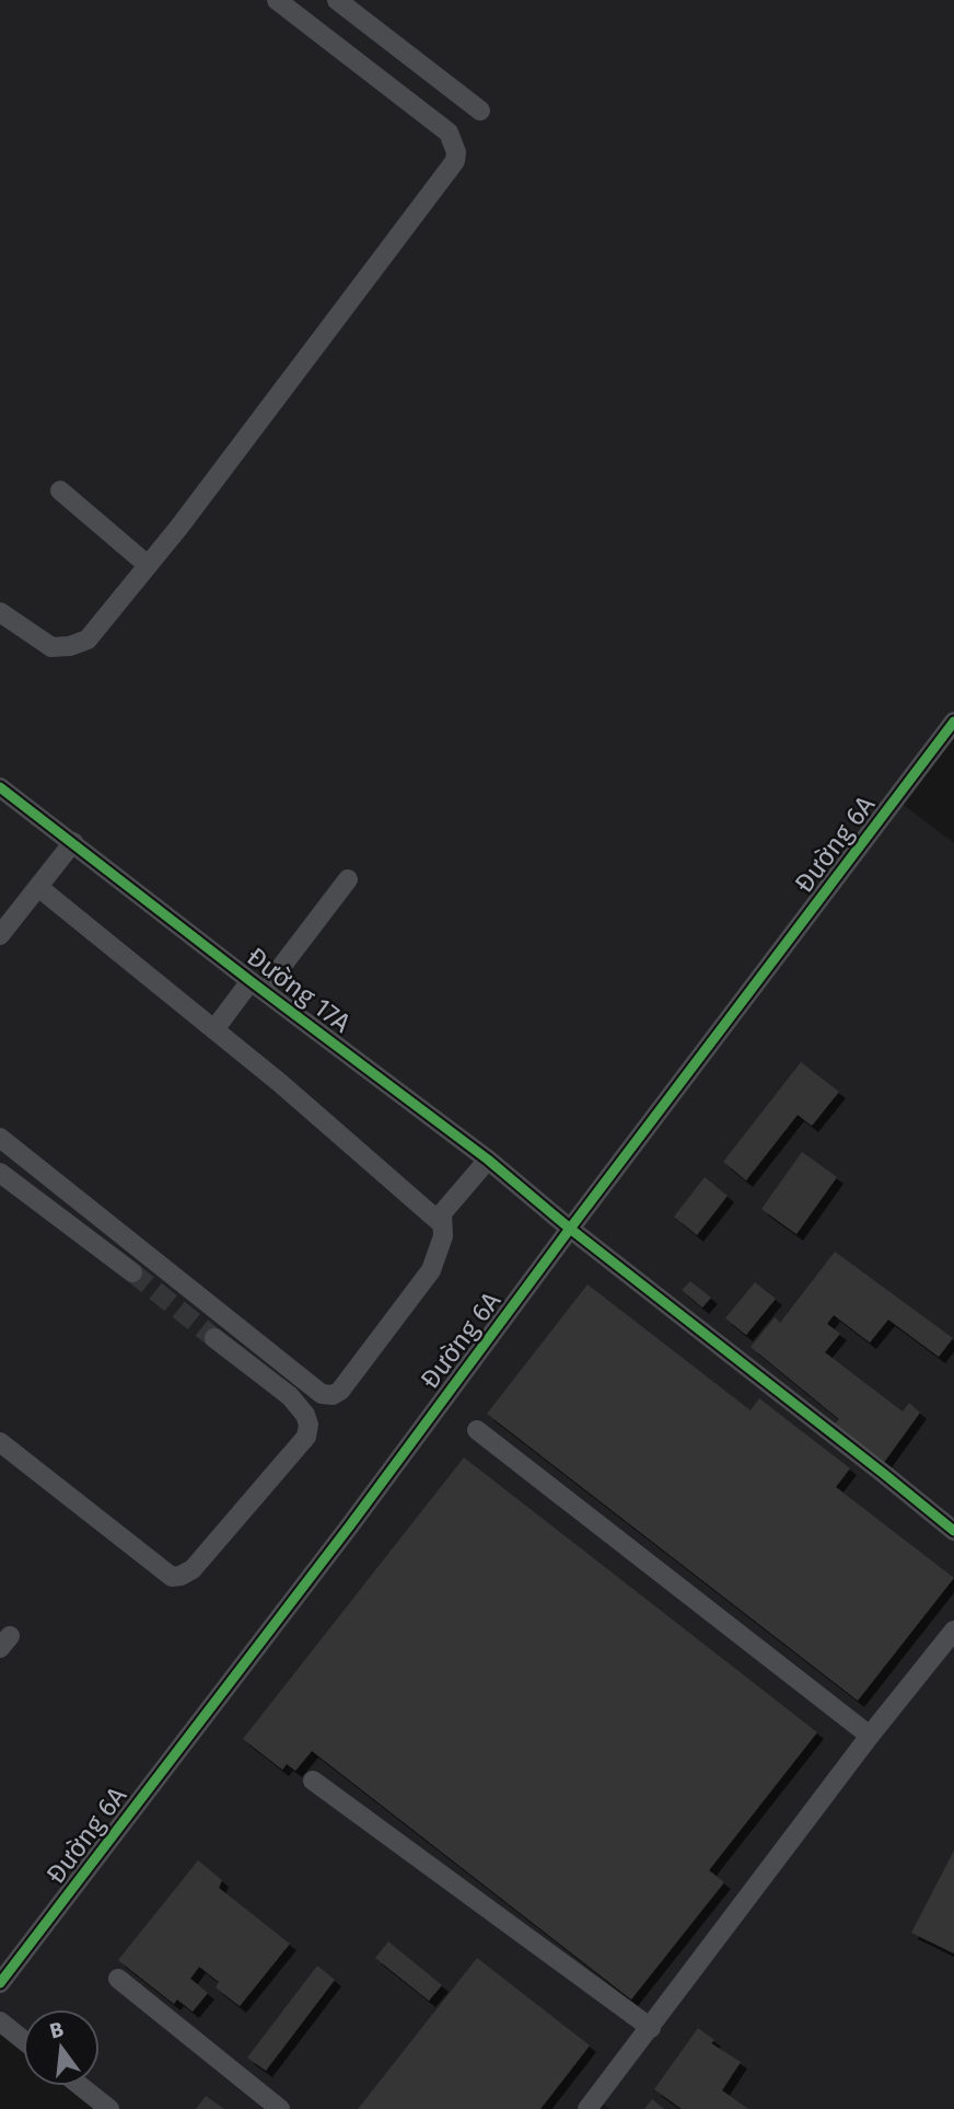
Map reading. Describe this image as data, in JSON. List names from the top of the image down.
{
  "streets": {
    "street": ["Đường 6A", "Đường 17A"]
  },
  "crossings": [
    ["Đường 6A", "Đường 17A"]
  ],
  "north": "top"
}
